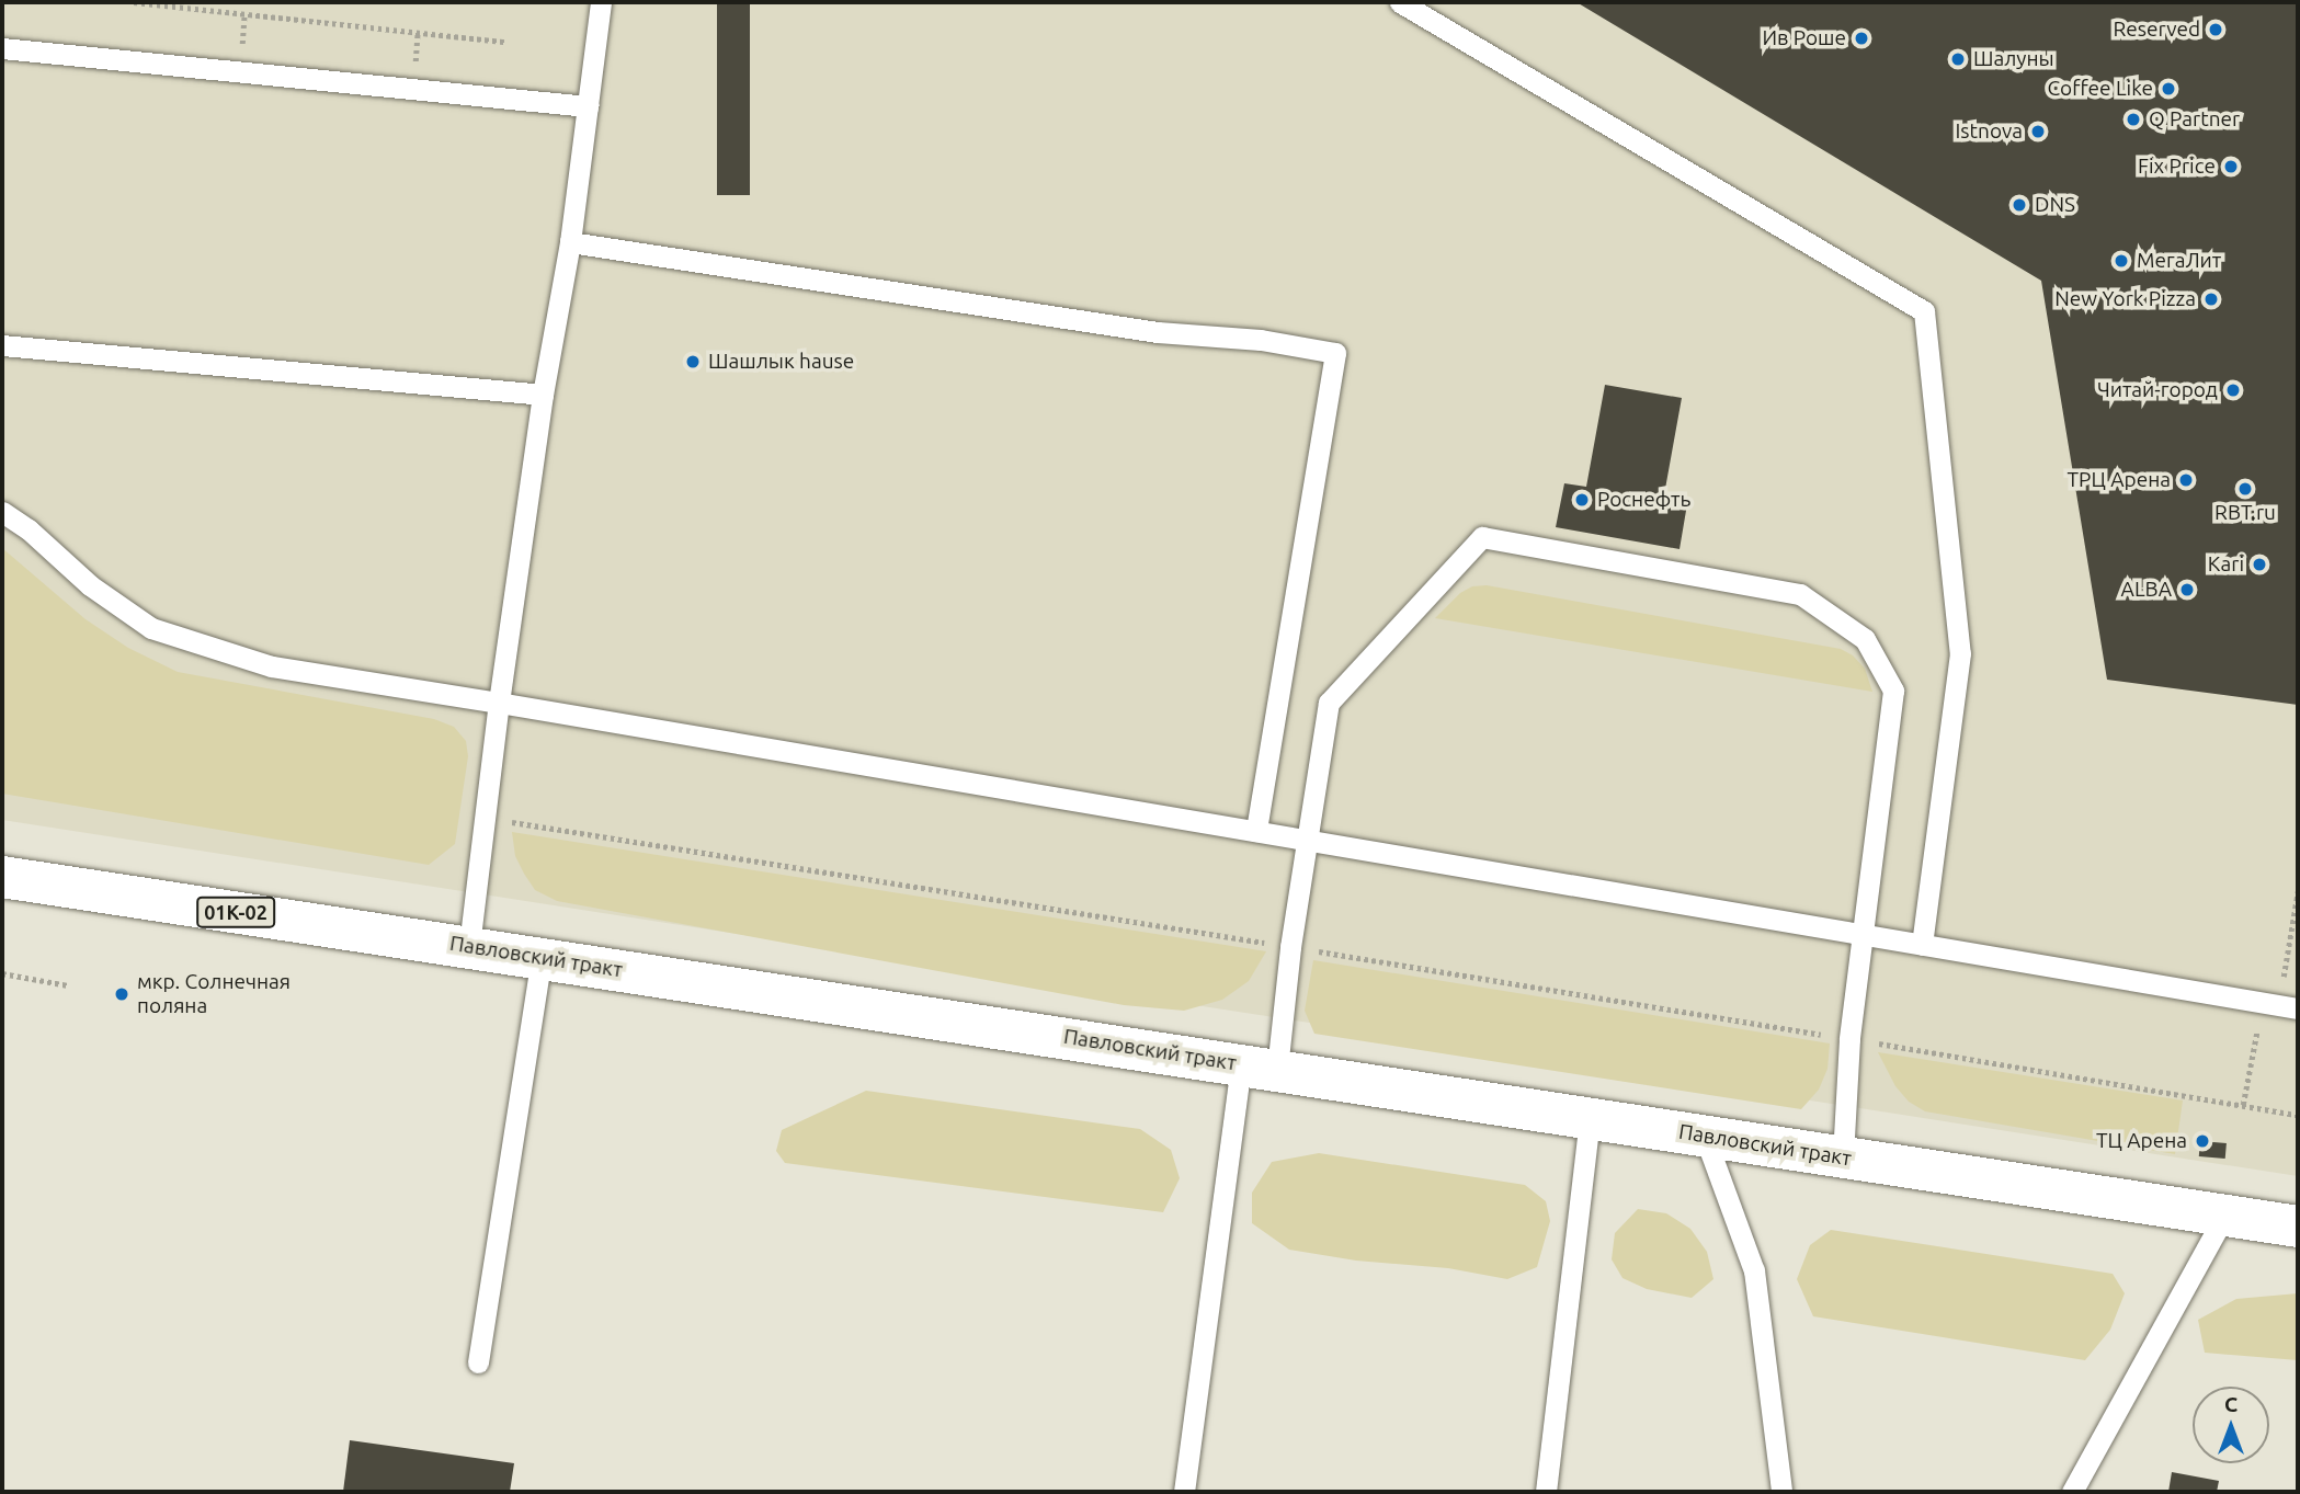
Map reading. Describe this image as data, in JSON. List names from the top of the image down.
{
  "streets": {
    "main road": ["01К-02", "Павловский тракт"]
  },
  "places": [
    "Reserved",
    "Ив Роше",
    "Шалуны",
    "Coffee Like",
    "Q Partner",
    "Istnova",
    "Fix Price",
    "DNS",
    "МегаЛит",
    "New York Pizza",
    "Шашлык hause",
    "Читай-город",
    "ТРЦ Арена",
    "RBT.ru",
    "Роснефть",
    "Kari",
    "ALBA",
    "мкр. Солнечная поляна",
    "ТЦ Арена"
  ],
  "north": "top"
}
